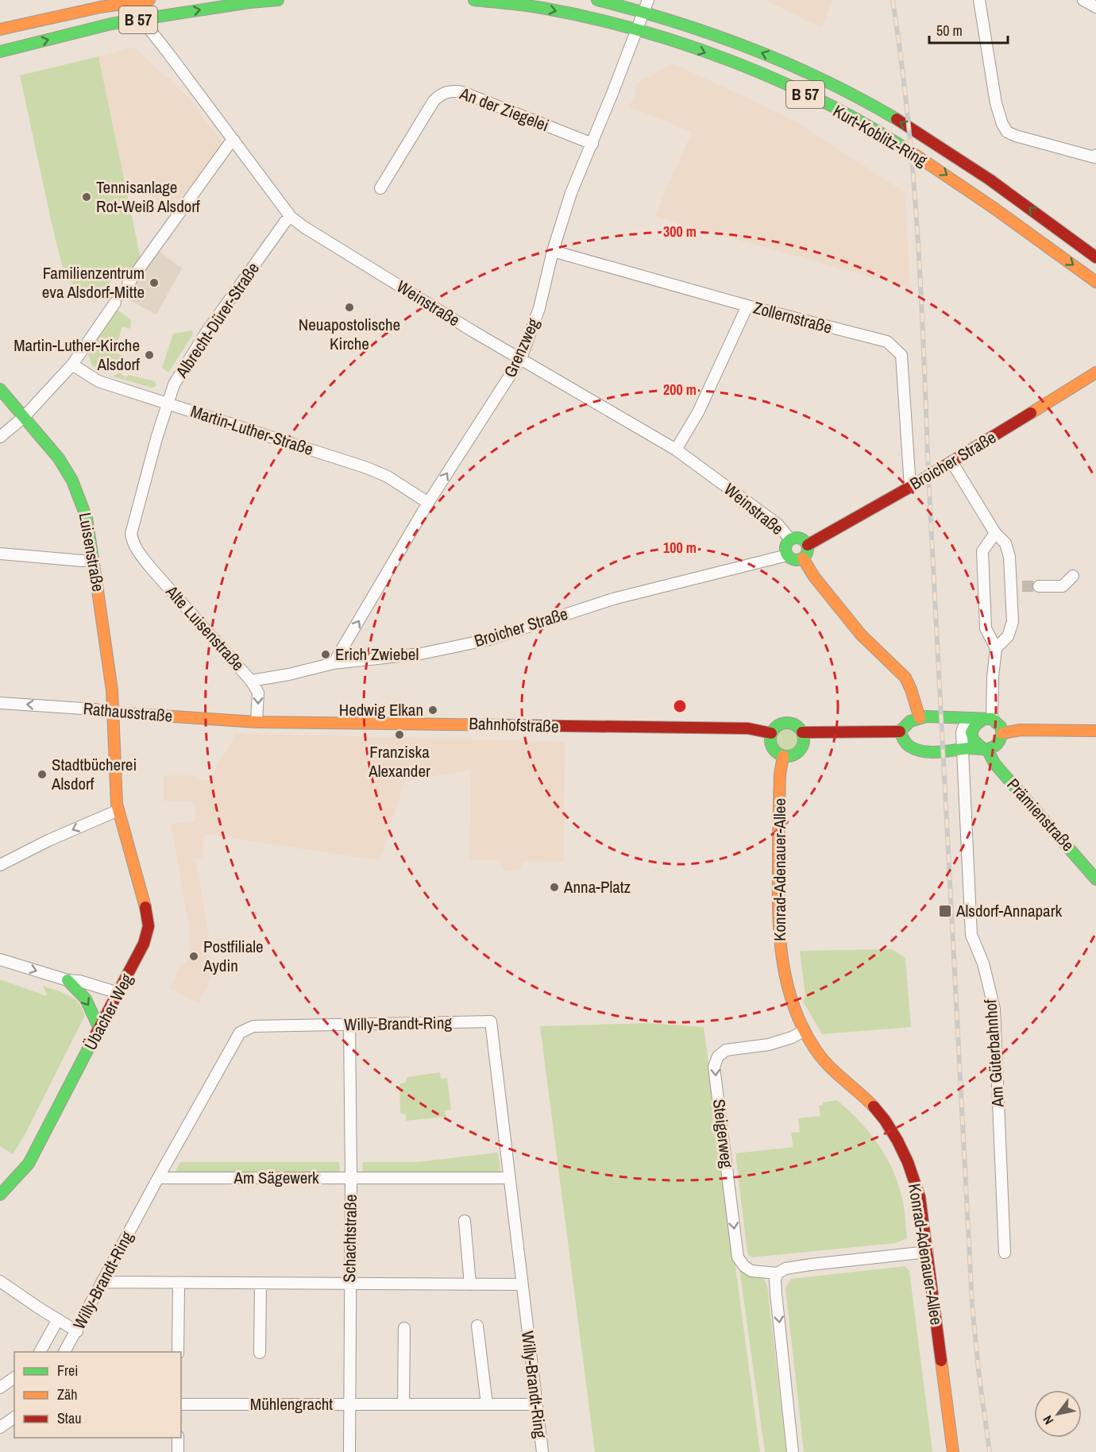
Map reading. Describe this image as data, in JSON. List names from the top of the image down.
{
  "streets": {
    "main road": [
      "B 57",
      "Kurt-Koblitz-Ring",
      "Broicher Straße",
      "Luisenstraße",
      "Rathausstraße",
      "Bahnhofstraße",
      "Prämienstraße",
      "Konrad-Adenauer-Allee",
      "Übacher Weg"
    ],
    "street": [
      "An der Ziegelei",
      "Weinstraße",
      "Zollernstraße",
      "Albrecht-Dürer-Straße",
      "Grenzweg",
      "Martin-Luther-Straße",
      "Alte Luisenstraße",
      "Willy-Brandt-Ring",
      "Am Güterbahnhof",
      "Steigerweg",
      "Am Sägewerk",
      "Schachtstraße",
      "Mühlengracht"
    ]
  },
  "crossings": [
    ["B 57", "Weinstraße"],
    ["An der Ziegelei", "Grenzweg"],
    ["Kurt-Koblitz-Ring", "Grenzweg"],
    ["Weinstraße", "Albrecht-Dürer-Straße"],
    ["Weinstraße", "Grenzweg"],
    ["Weinstraße", "Broicher Straße"],
    ["Zollernstraße", "Grenzweg"],
    ["Zollernstraße", "Broicher Straße"],
    ["Albrecht-Dürer-Straße", "Martin-Luther-Straße"],
    ["Albrecht-Dürer-Straße", "Alte Luisenstraße"],
    ["Grenzweg", "Martin-Luther-Straße"],
    ["Grenzweg", "Broicher Straße"],
    ["Broicher Straße", "Alte Luisenstraße"],
    ["Luisenstraße", "Rathausstraße"],
    ["Luisenstraße", "Übacher Weg"],
    ["Alte Luisenstraße", "Rathausstraße"],
    ["Alte Luisenstraße", "Bahnhofstraße"],
    ["Rathausstraße", "Bahnhofstraße"],
    ["Bahnhofstraße", "Konrad-Adenauer-Allee"],
    ["Konrad-Adenauer-Allee", "Steigerweg"],
    ["Willy-Brandt-Ring", "Am Sägewerk"],
    ["Willy-Brandt-Ring", "Schachtstraße"],
    ["Willy-Brandt-Ring", "Mühlengracht"],
    ["Am Sägewerk", "Schachtstraße"],
    ["Schachtstraße", "Mühlengracht"]
  ],
  "one_way": ["Grenzweg", "Rathausstraße"],
  "places": {
    "other": [
      "Tennisanlage Rot-Weiß Alsdorf",
      "Familienzentrum eva Alsdorf-Mitte",
      "Neuapostolische Kirche",
      "Martin-Luther-Kirche Alsdorf",
      "Erich Zwiebel",
      "Hedwig Elkan",
      "Franziska Alexander",
      "Stadtbücherei Alsdorf",
      "Anna-Platz",
      "Postfiliale Aydin"
    ],
    "transit": ["Alsdorf-Annapark"]
  },
  "legend": ["Frei", "Zäh", "Stau"],
  "scale_bar": "50 m",
  "north": "bottom left",
  "rings": ["300 m", "200 m", "100 m"]
}
